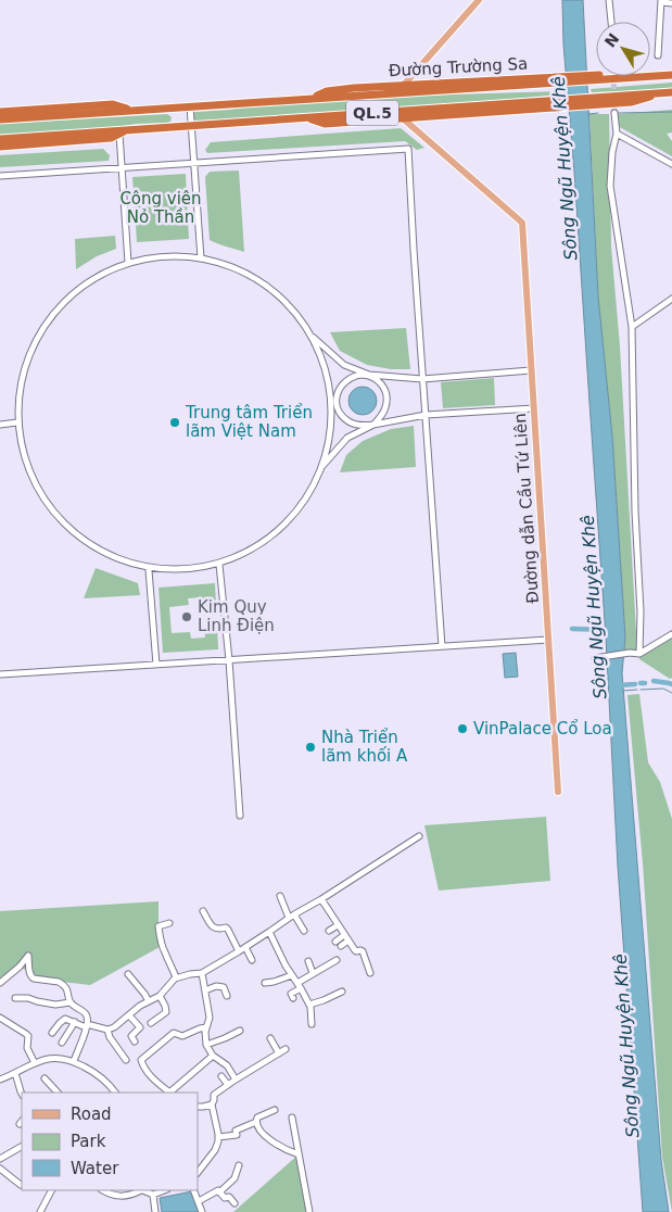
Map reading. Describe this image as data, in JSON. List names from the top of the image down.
{
  "streets": {
    "highway": ["Đường Trường Sa", "QL.5"],
    "main road": ["Đường dẫn Cầu Tứ Liên"]
  },
  "crossings": [
    ["QL.5", "Đường dẫn Cầu Tứ Liên"]
  ],
  "water": ["Sông Ngũ Huyện Khê"],
  "parks": ["Công viên Nỏ Thần"],
  "places": [
    "Trung tâm Triển lãm Việt Nam",
    "Kim Quy Linh Điện",
    "VinPalace Cổ Loa",
    "Nhà Triển lãm khối A"
  ],
  "legend": ["Road", "Park", "Water"],
  "north": "top left"
}
